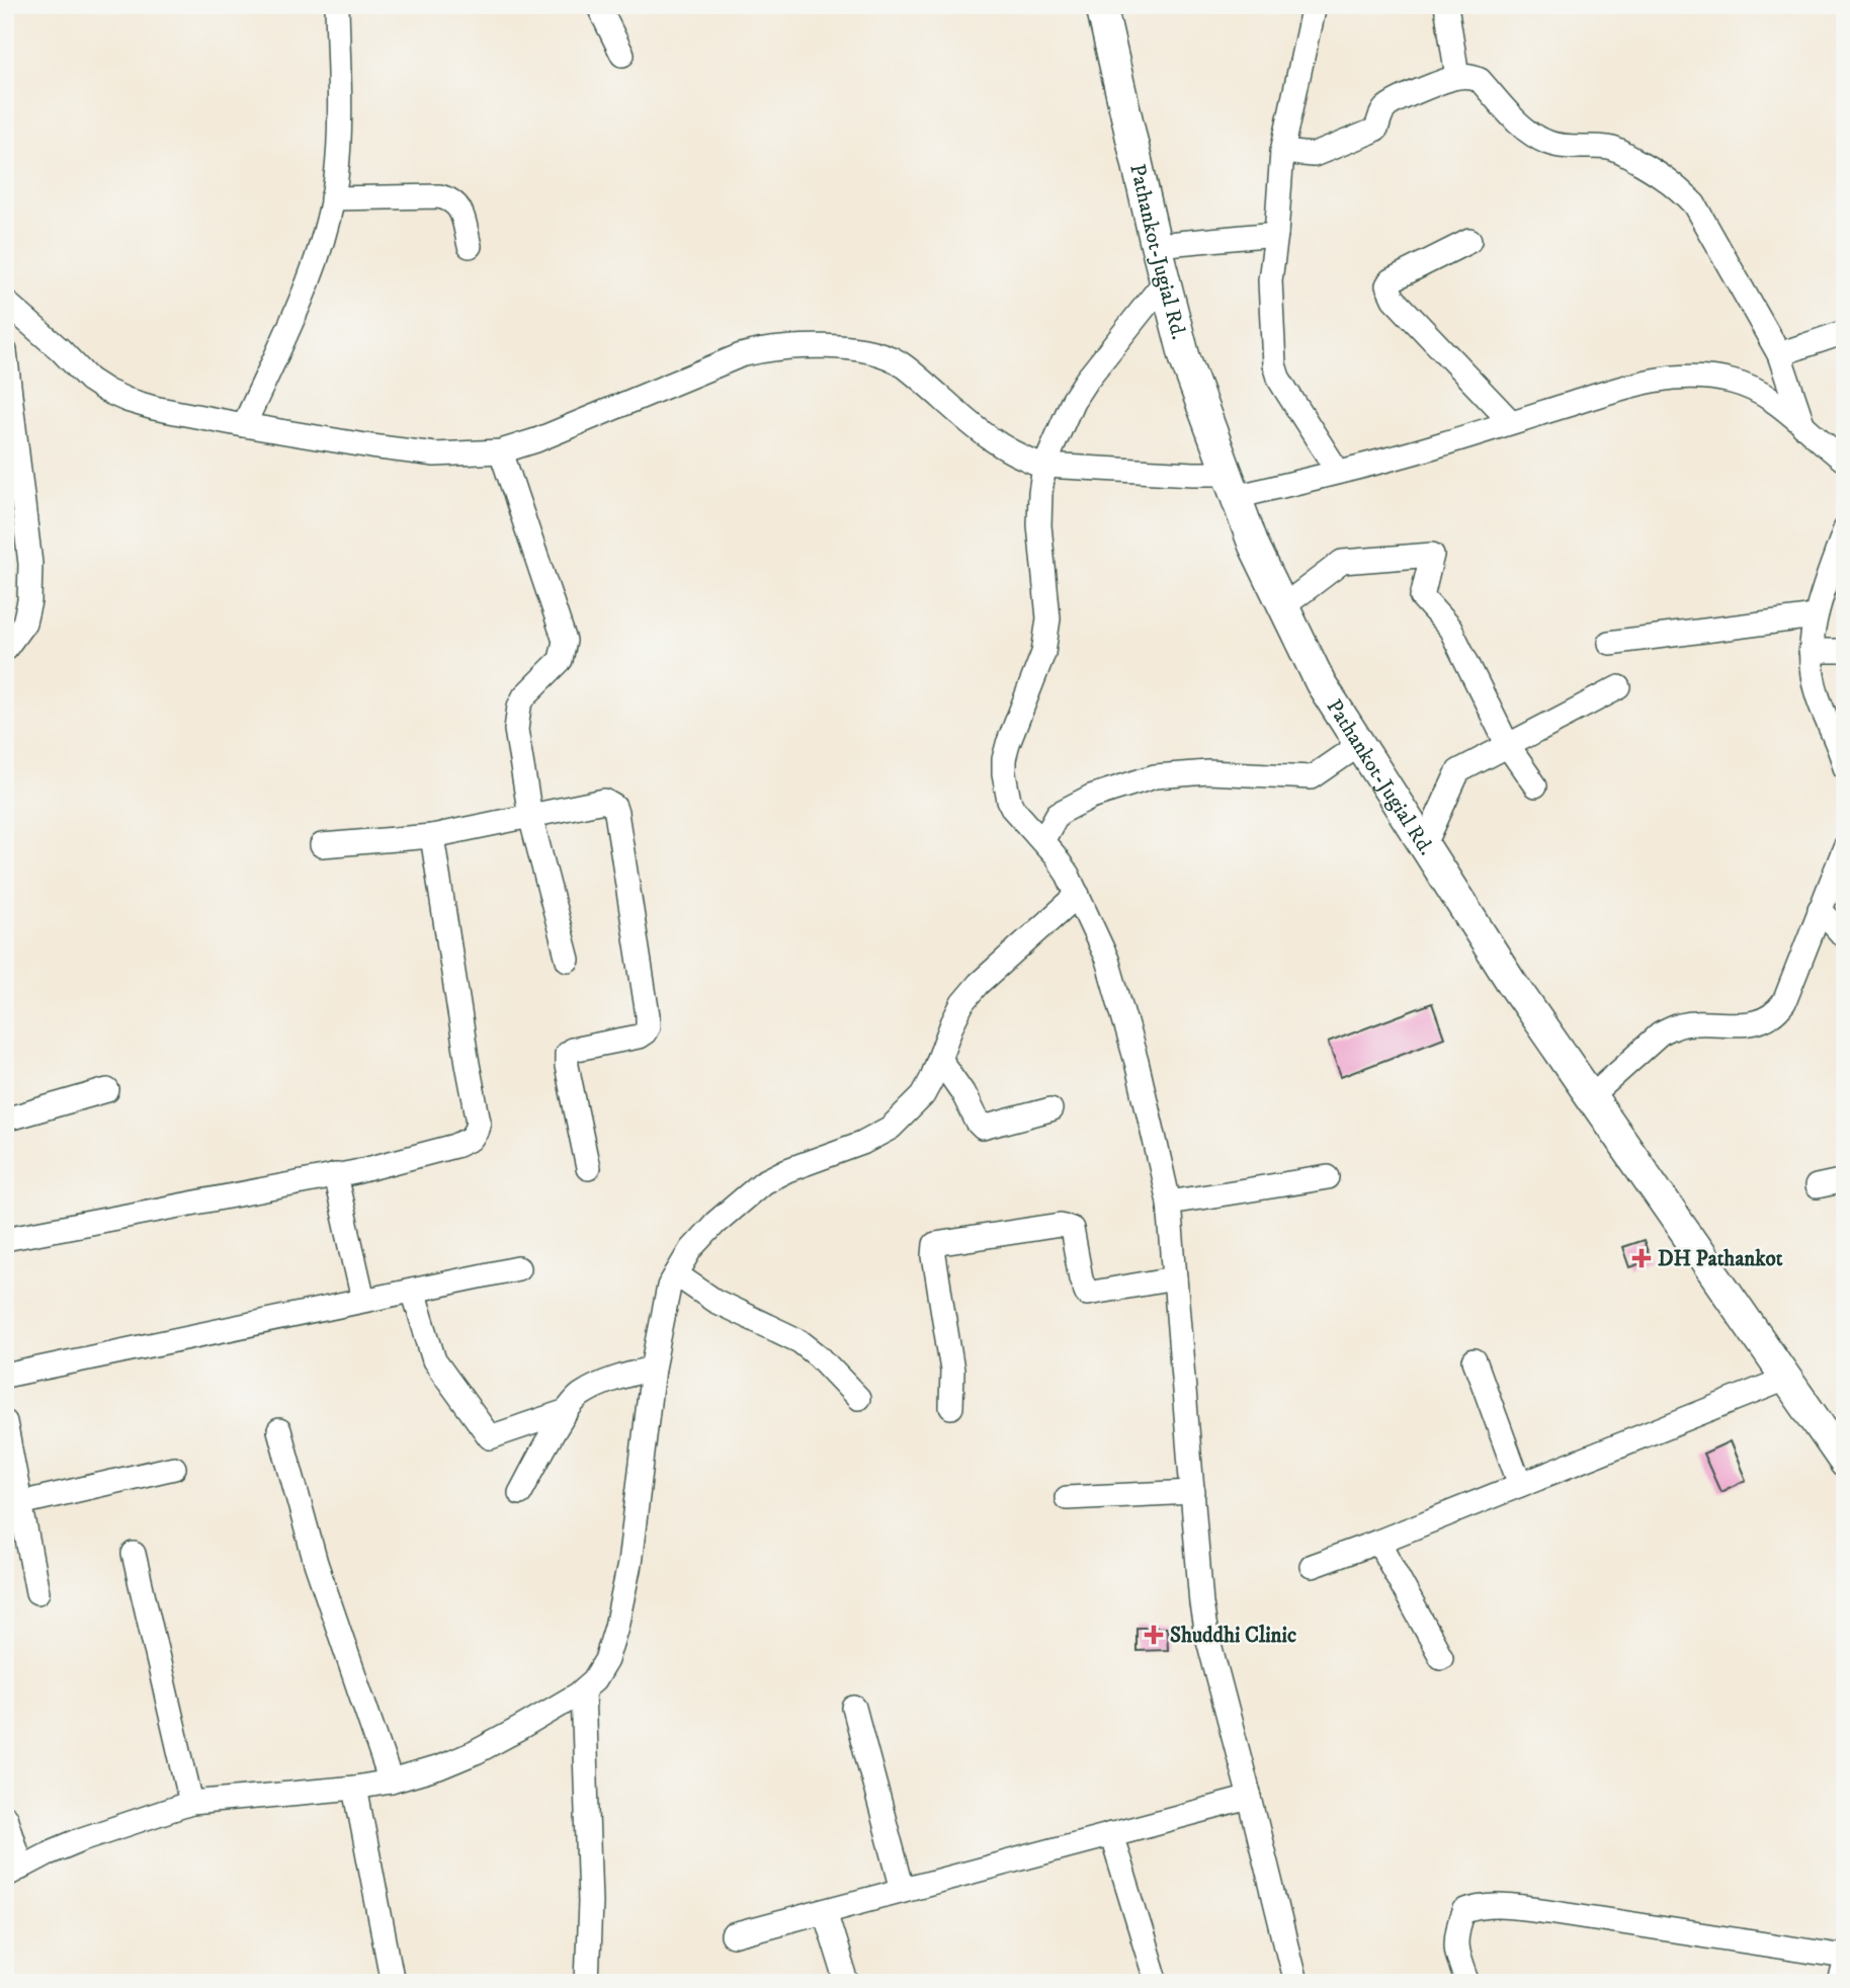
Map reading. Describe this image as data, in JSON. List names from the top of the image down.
{
  "streets": {
    "main road": ["Pathankot-Jugial Rd."]
  },
  "places": {
    "health": ["DH Pathankot", "Shuddhi Clinic"]
  }
}
